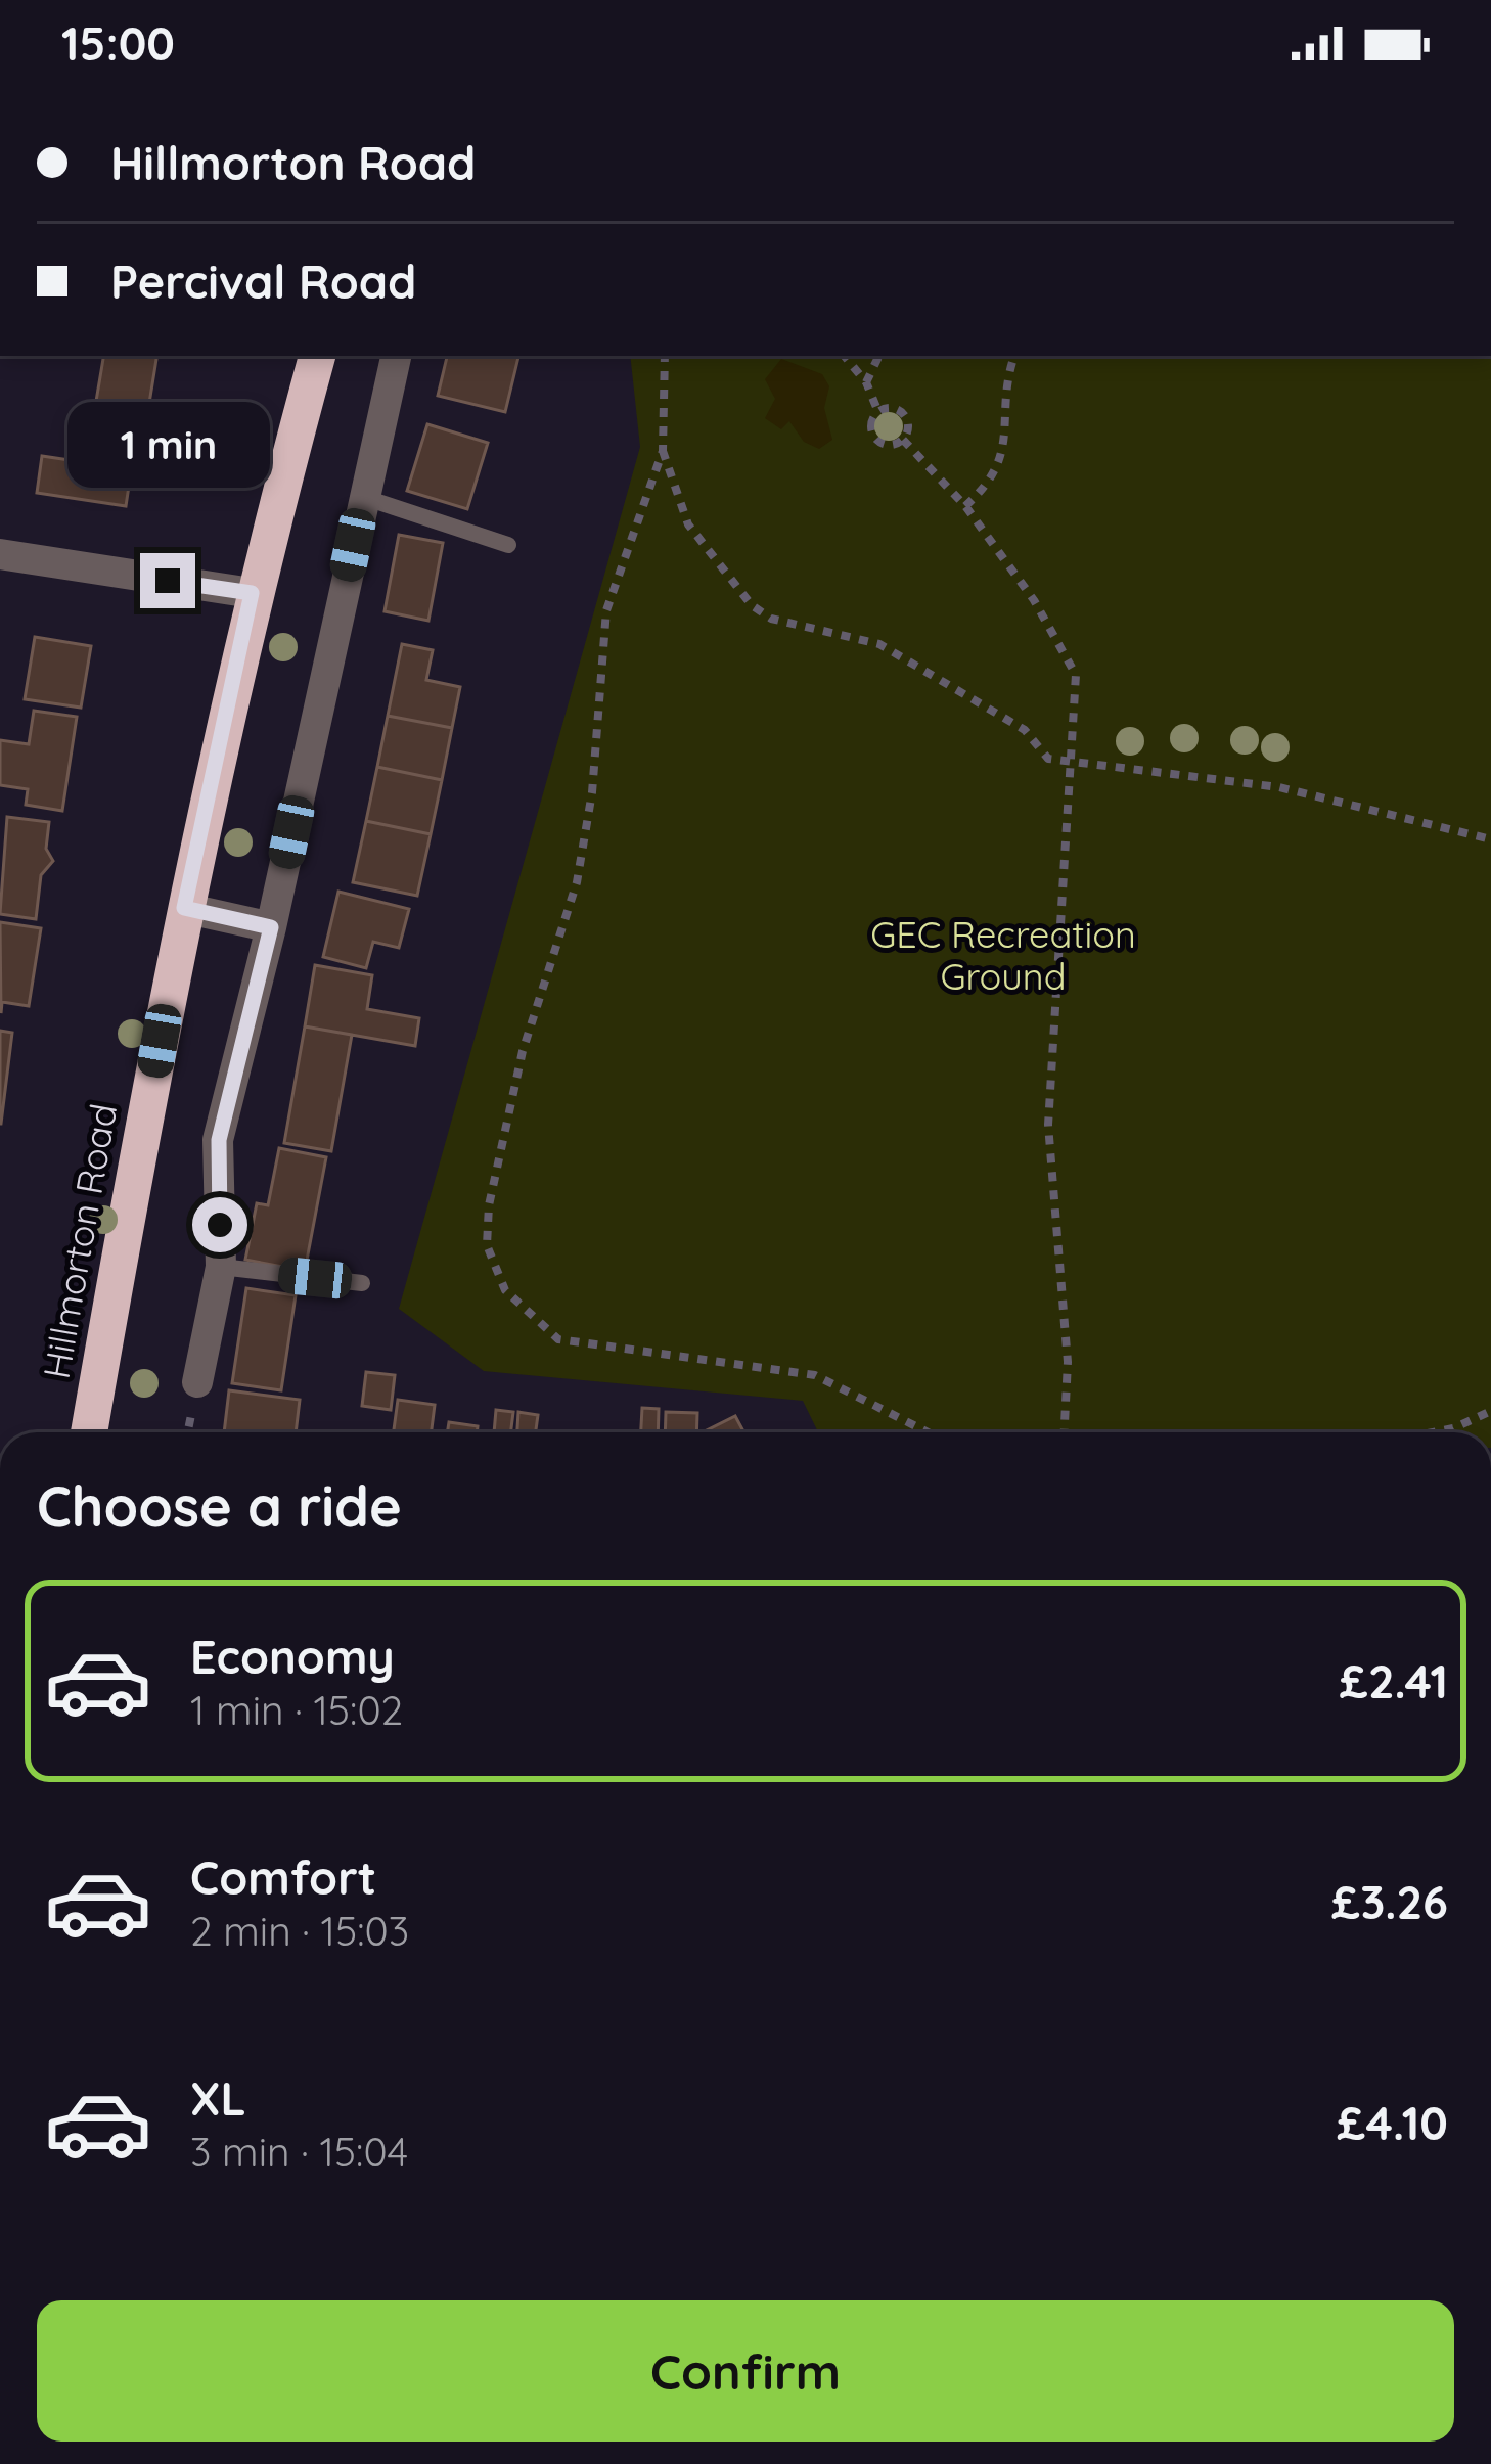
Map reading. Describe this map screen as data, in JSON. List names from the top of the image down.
{
  "streets": {
    "highway": ["Hillmorton Road"]
  },
  "parks": ["GEC Recreation Ground"],
  "page": {
    "status": "15:00",
    "banner": ["Hillmorton Road", "Percival Road"],
    "bubble": "1 min",
    "heading": "Choose a ride",
    "list": [
      {
        "name": "Economy",
        "note": "1 min · 15:02",
        "value": "£2.41"
      },
      {
        "name": "Comfort",
        "note": "2 min · 15:03",
        "value": "£3.26"
      },
      {
        "name": "XL",
        "note": "3 min · 15:04",
        "value": "£4.10"
      }
    ],
    "buttons": "Confirm"
  }
}
